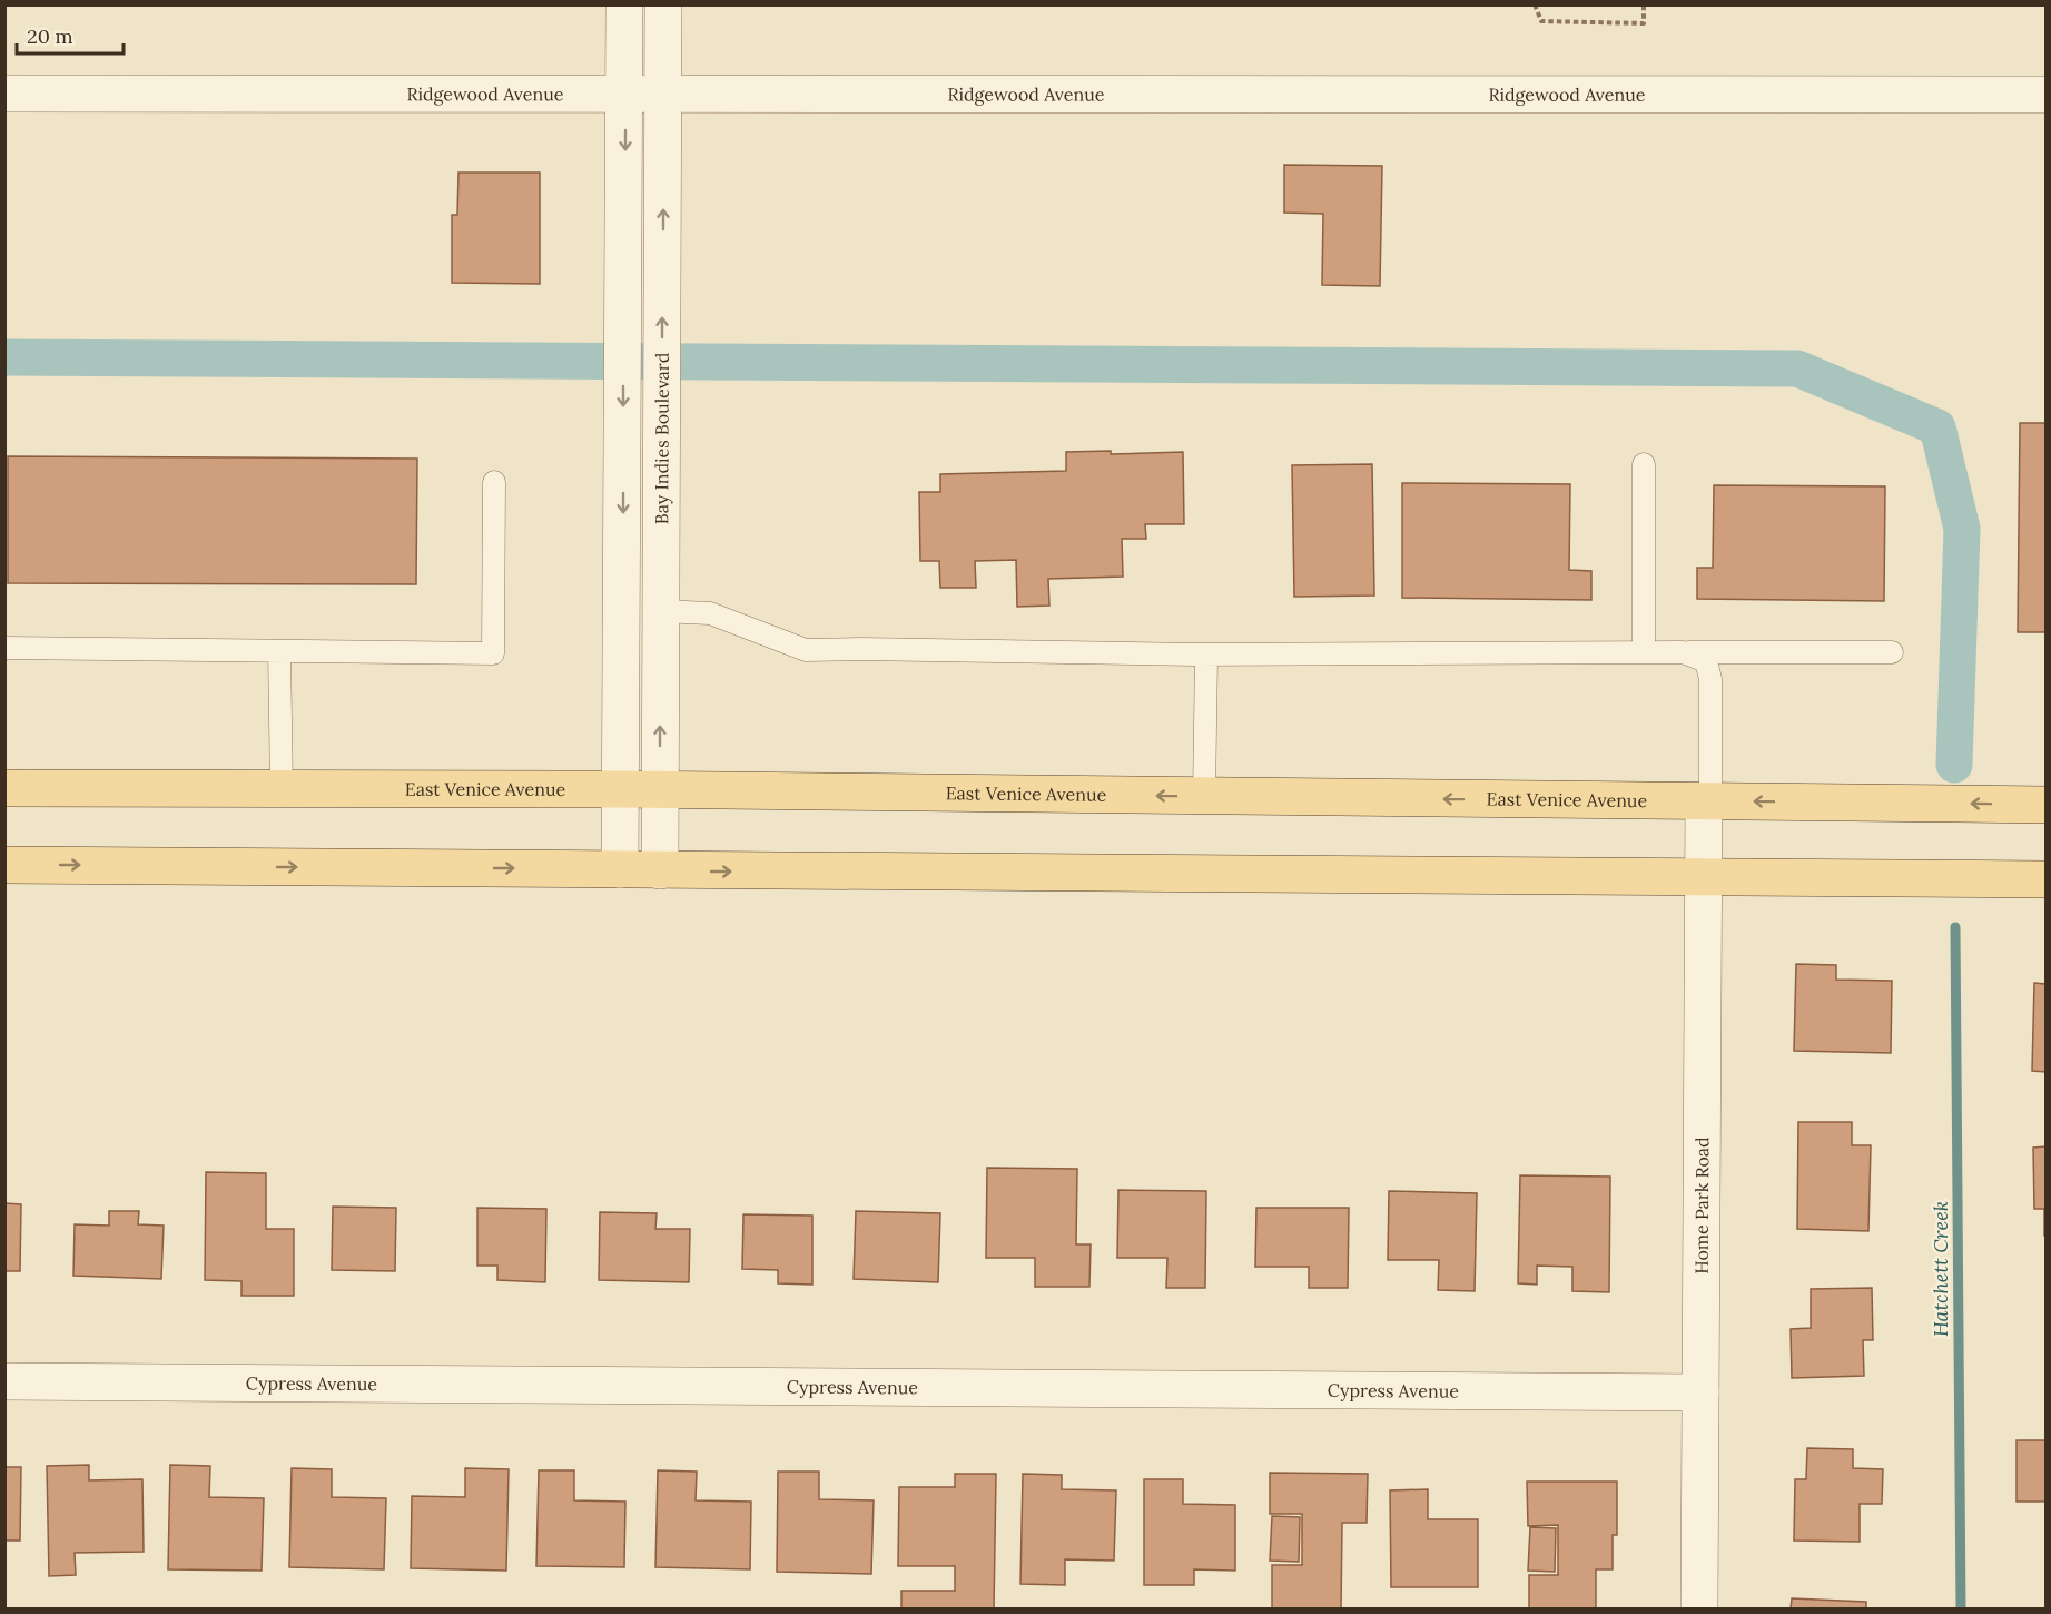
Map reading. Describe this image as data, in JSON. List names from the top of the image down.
{
  "streets": {
    "main road": ["East Venice Avenue"],
    "street": [
      "Ridgewood Avenue",
      "Bay Indies Boulevard",
      "Home Park Road",
      "Cypress Avenue"
    ]
  },
  "crossings": [
    ["Ridgewood Avenue", "Bay Indies Boulevard"],
    ["Bay Indies Boulevard", "East Venice Avenue"],
    ["East Venice Avenue", "Home Park Road"],
    ["Home Park Road", "Cypress Avenue"]
  ],
  "water": ["Hatchett Creek"],
  "scale_bar": "20 m"
}
